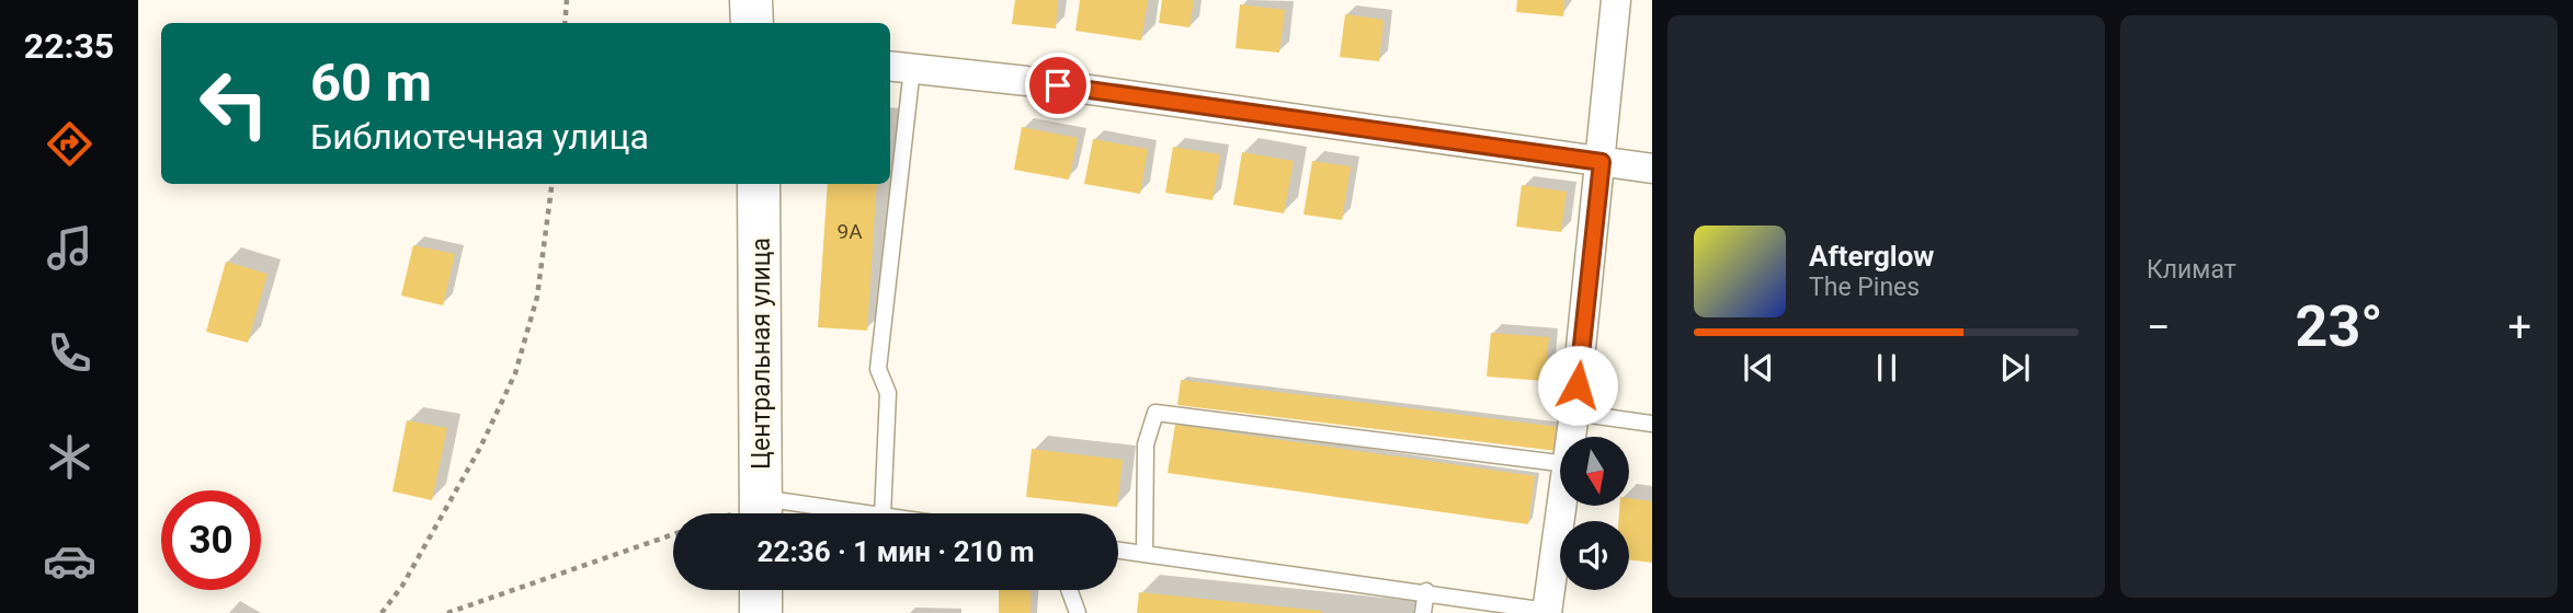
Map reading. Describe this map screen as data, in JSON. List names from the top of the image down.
{
  "streets": {
    "main road": ["Центральная улица"]
  },
  "house_numbers": ["9А"],
  "north": "bottom",
  "page": {
    "tabs": "22:35",
    "tile": "Климат",
    "turn": ["60 m", "Библиотечная улица"],
    "song": ["Afterglow", "The Pines"],
    "heat": ["−", "23°", "+"],
    "limit": "30",
    "trip": "22:36 · 1 мин · 210 m"
  }
}
